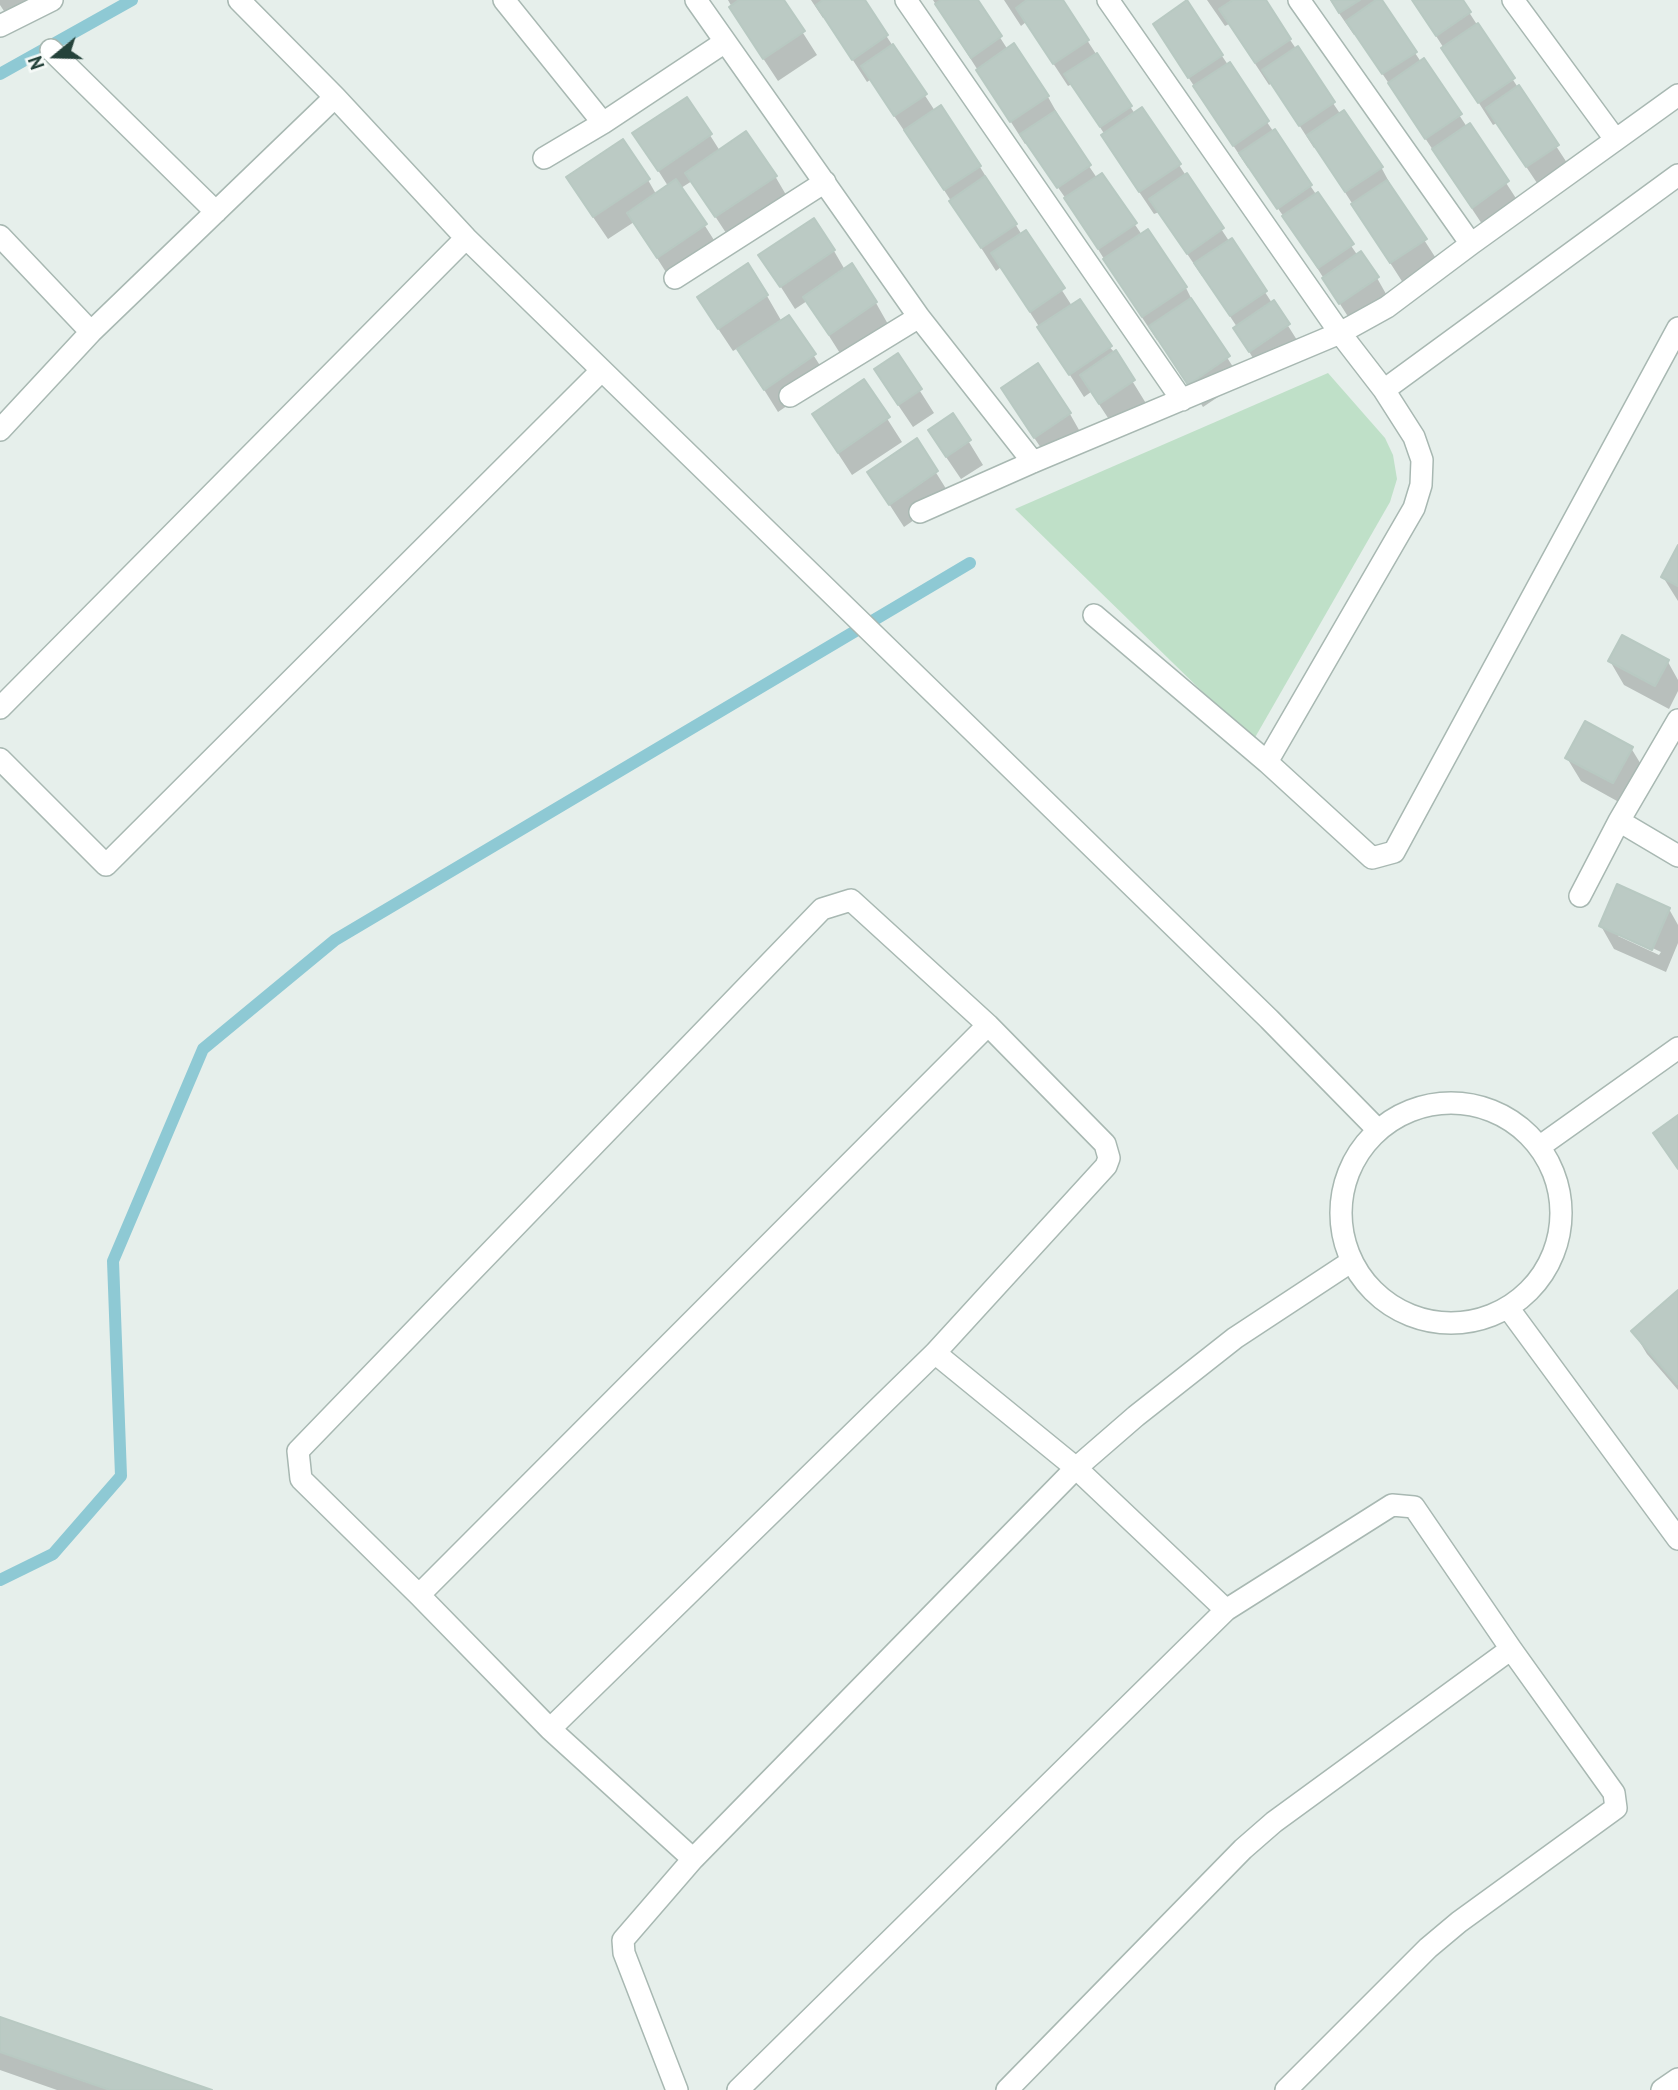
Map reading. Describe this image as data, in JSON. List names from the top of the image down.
{
  "north": "left"
}
